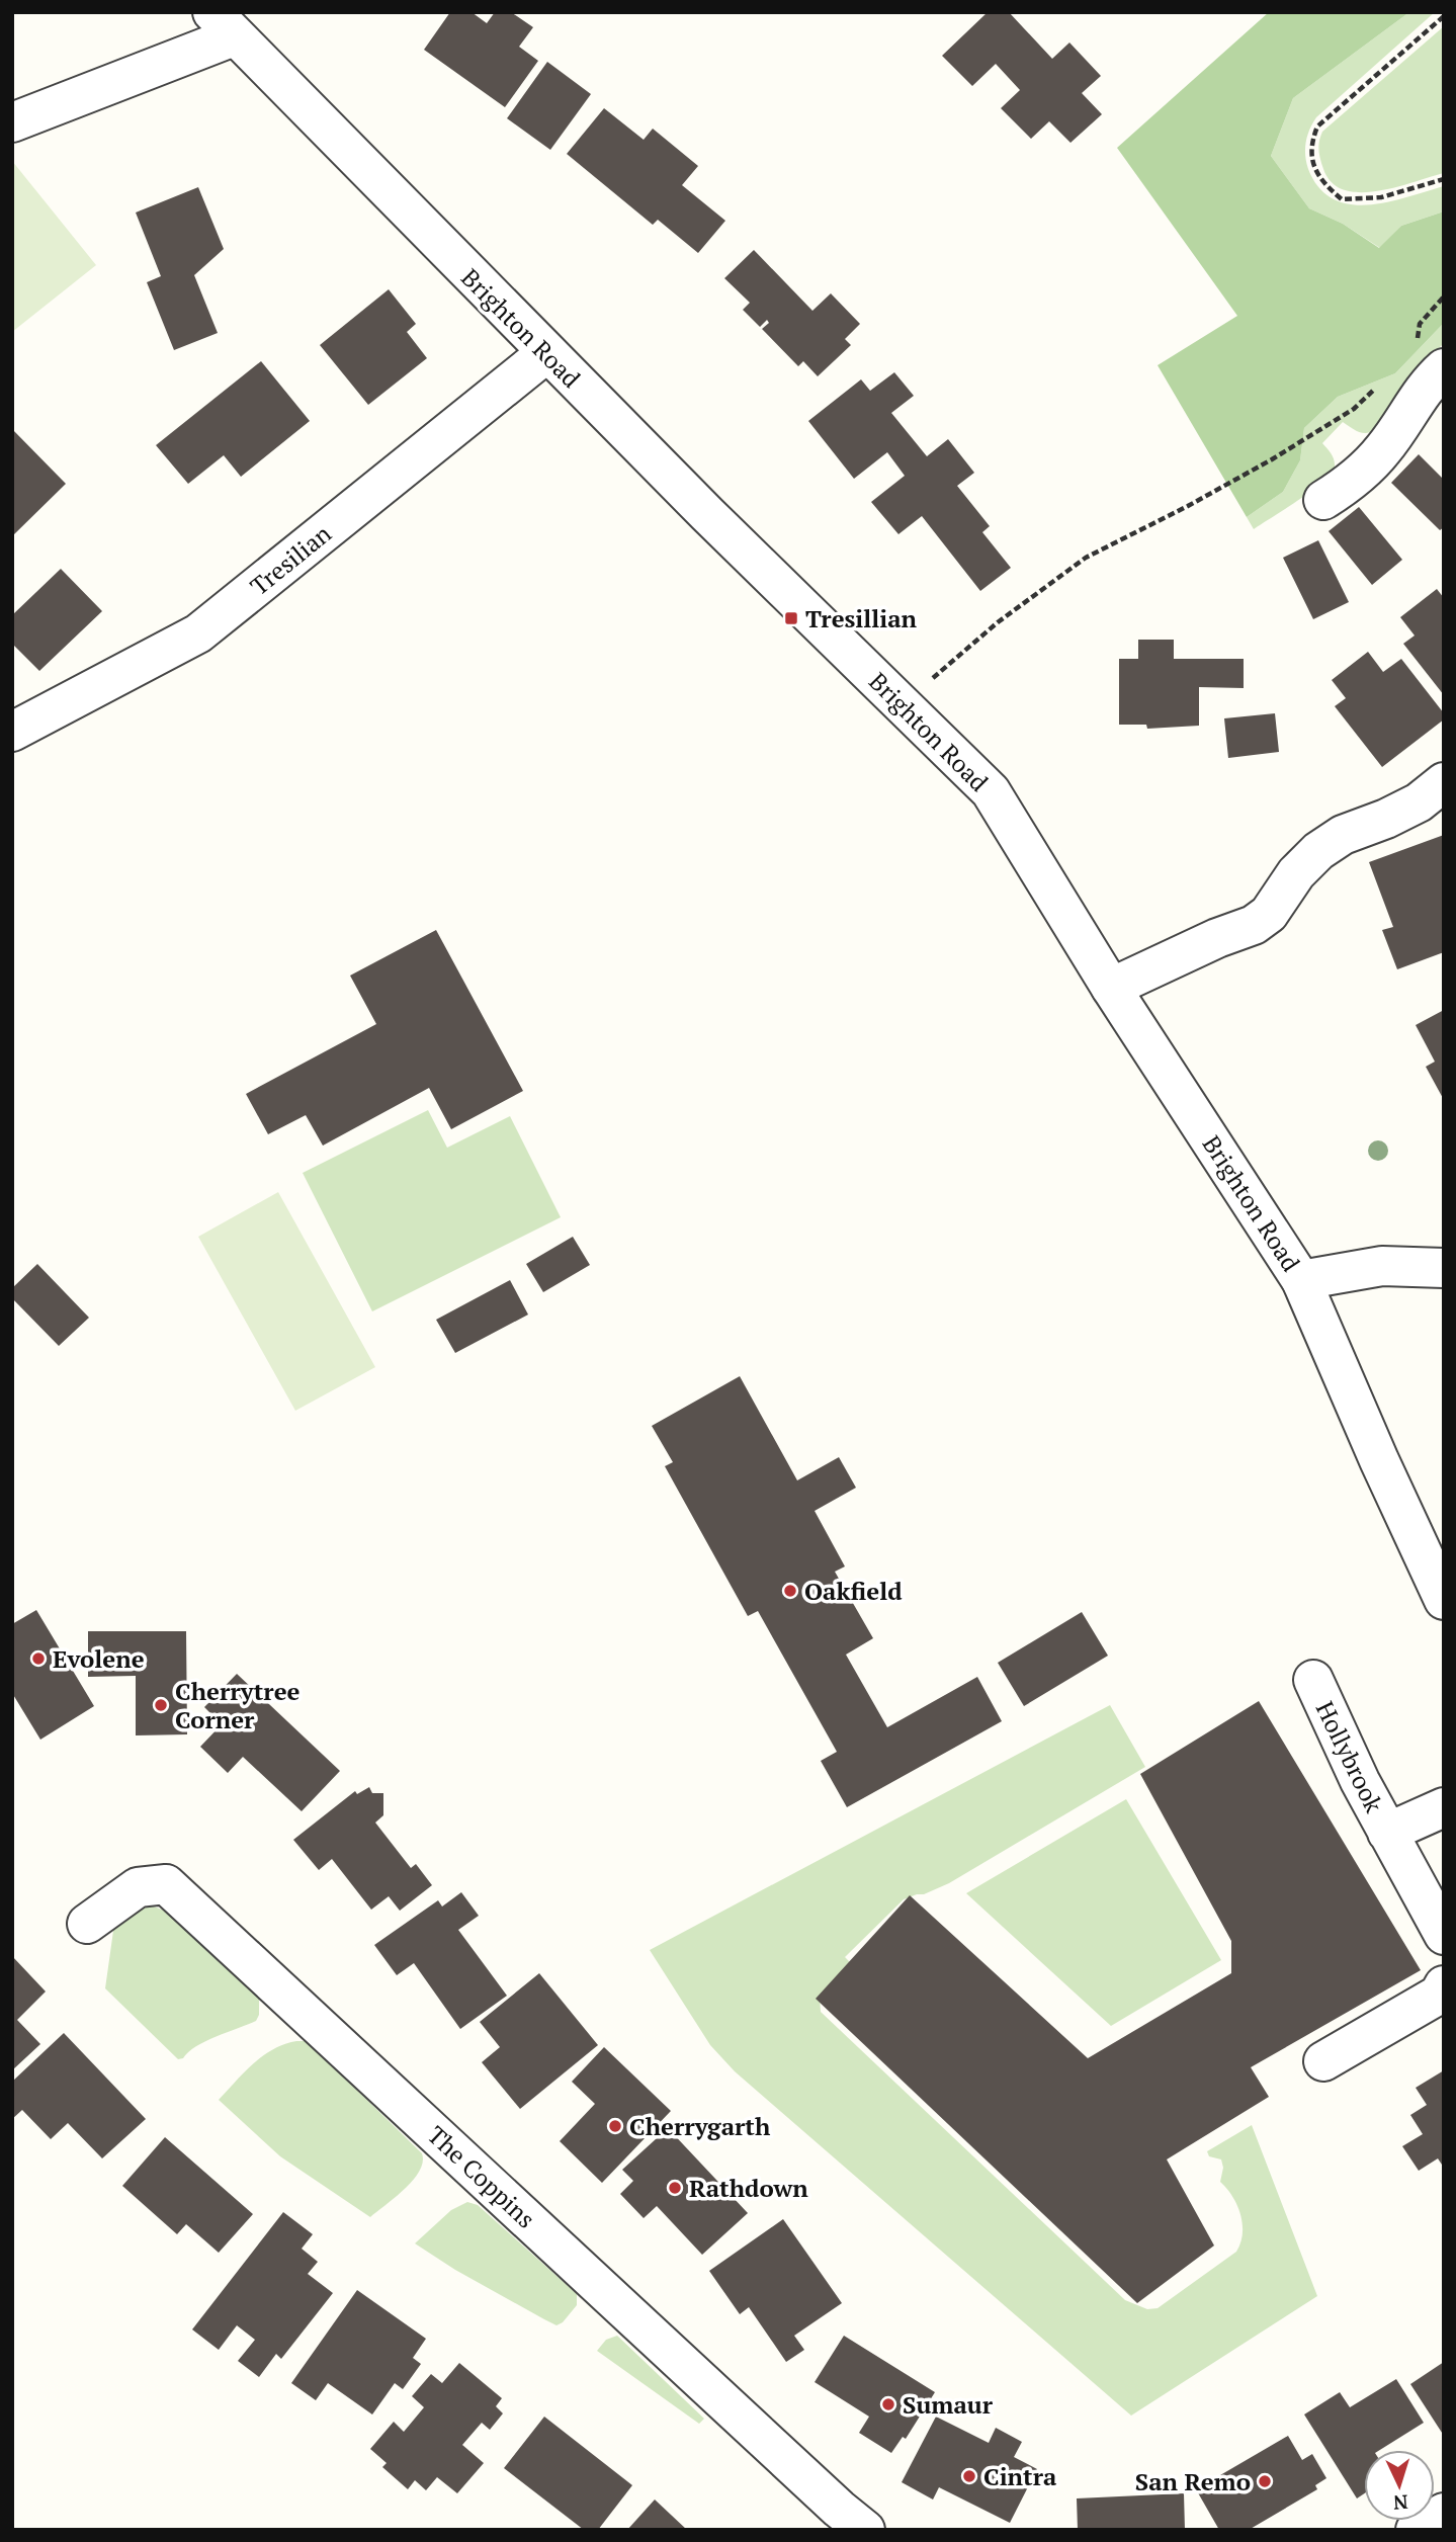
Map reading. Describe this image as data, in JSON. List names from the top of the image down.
{
  "streets": {
    "street": [
      "Brighton Road",
      "Tresilian",
      "Hollybrook",
      "The Coppins"
    ]
  },
  "crossings": [
    ["Brighton Road", "Tresilian"]
  ],
  "places": {
    "transit": ["Tresillian"],
    "other": [
      "Oakfield",
      "Evolene",
      "Cherrytree Corner",
      "Cherrygarth",
      "Rathdown",
      "Sumaur",
      "Cintra",
      "San Remo"
    ]
  },
  "north": "bottom"
}
